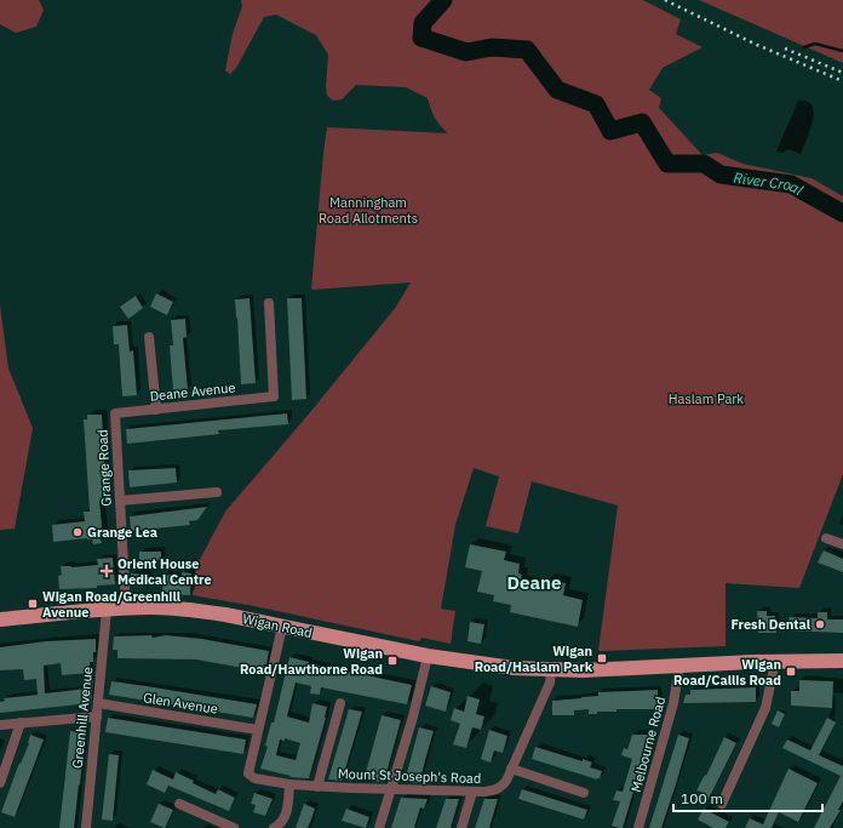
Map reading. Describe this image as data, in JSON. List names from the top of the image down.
{
  "streets": {
    "main road": ["Wigan Road"],
    "street": [
      "Deane Avenue",
      "Grange Road",
      "Glen Avenue",
      "Greenhill Avenue",
      "Melbourne Road",
      "Mount St Joseph's Road"
    ]
  },
  "crossings": [
    ["Deane Avenue", "Grange Road"],
    ["Grange Road", "Wigan Road"],
    ["Wigan Road", "Greenhill Avenue"],
    ["Wigan Road", "Melbourne Road"],
    ["Wigan Road", "Mount St Joseph's Road"],
    ["Glen Avenue", "Greenhill Avenue"],
    ["Glen Avenue", "Mount St Joseph's Road"]
  ],
  "districts": ["Deane"],
  "water": ["River Croal"],
  "parks": ["Manningham Road Allotments", "Haslam Park"],
  "places": {
    "other": ["Grange Lea", "Fresh Dental"],
    "health": ["Orient House Medical Centre"],
    "transit": [
      "Wigan Road/Greenhill Avenue",
      "Wigan Road/Haslam Park",
      "Wigan Road/Hawthorne Road",
      "Wigan Road/Callis Road"
    ]
  },
  "scale_bar": "100 m"
}
